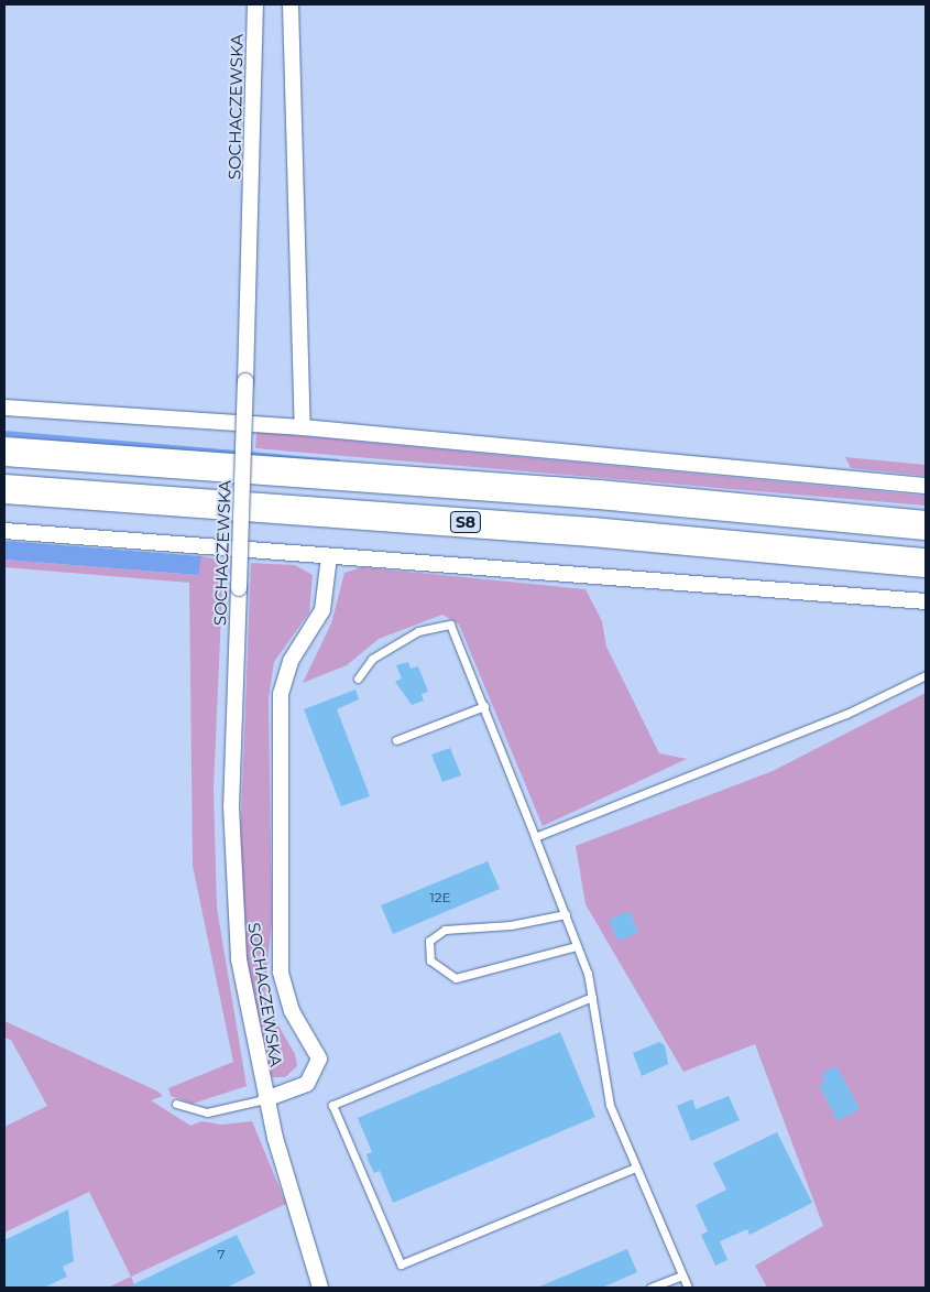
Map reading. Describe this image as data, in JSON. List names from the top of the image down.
{
  "streets": {
    "highway": ["S8"],
    "street": ["SOCHACZEWSKA"]
  },
  "house_numbers": ["12E", "7"]
}
